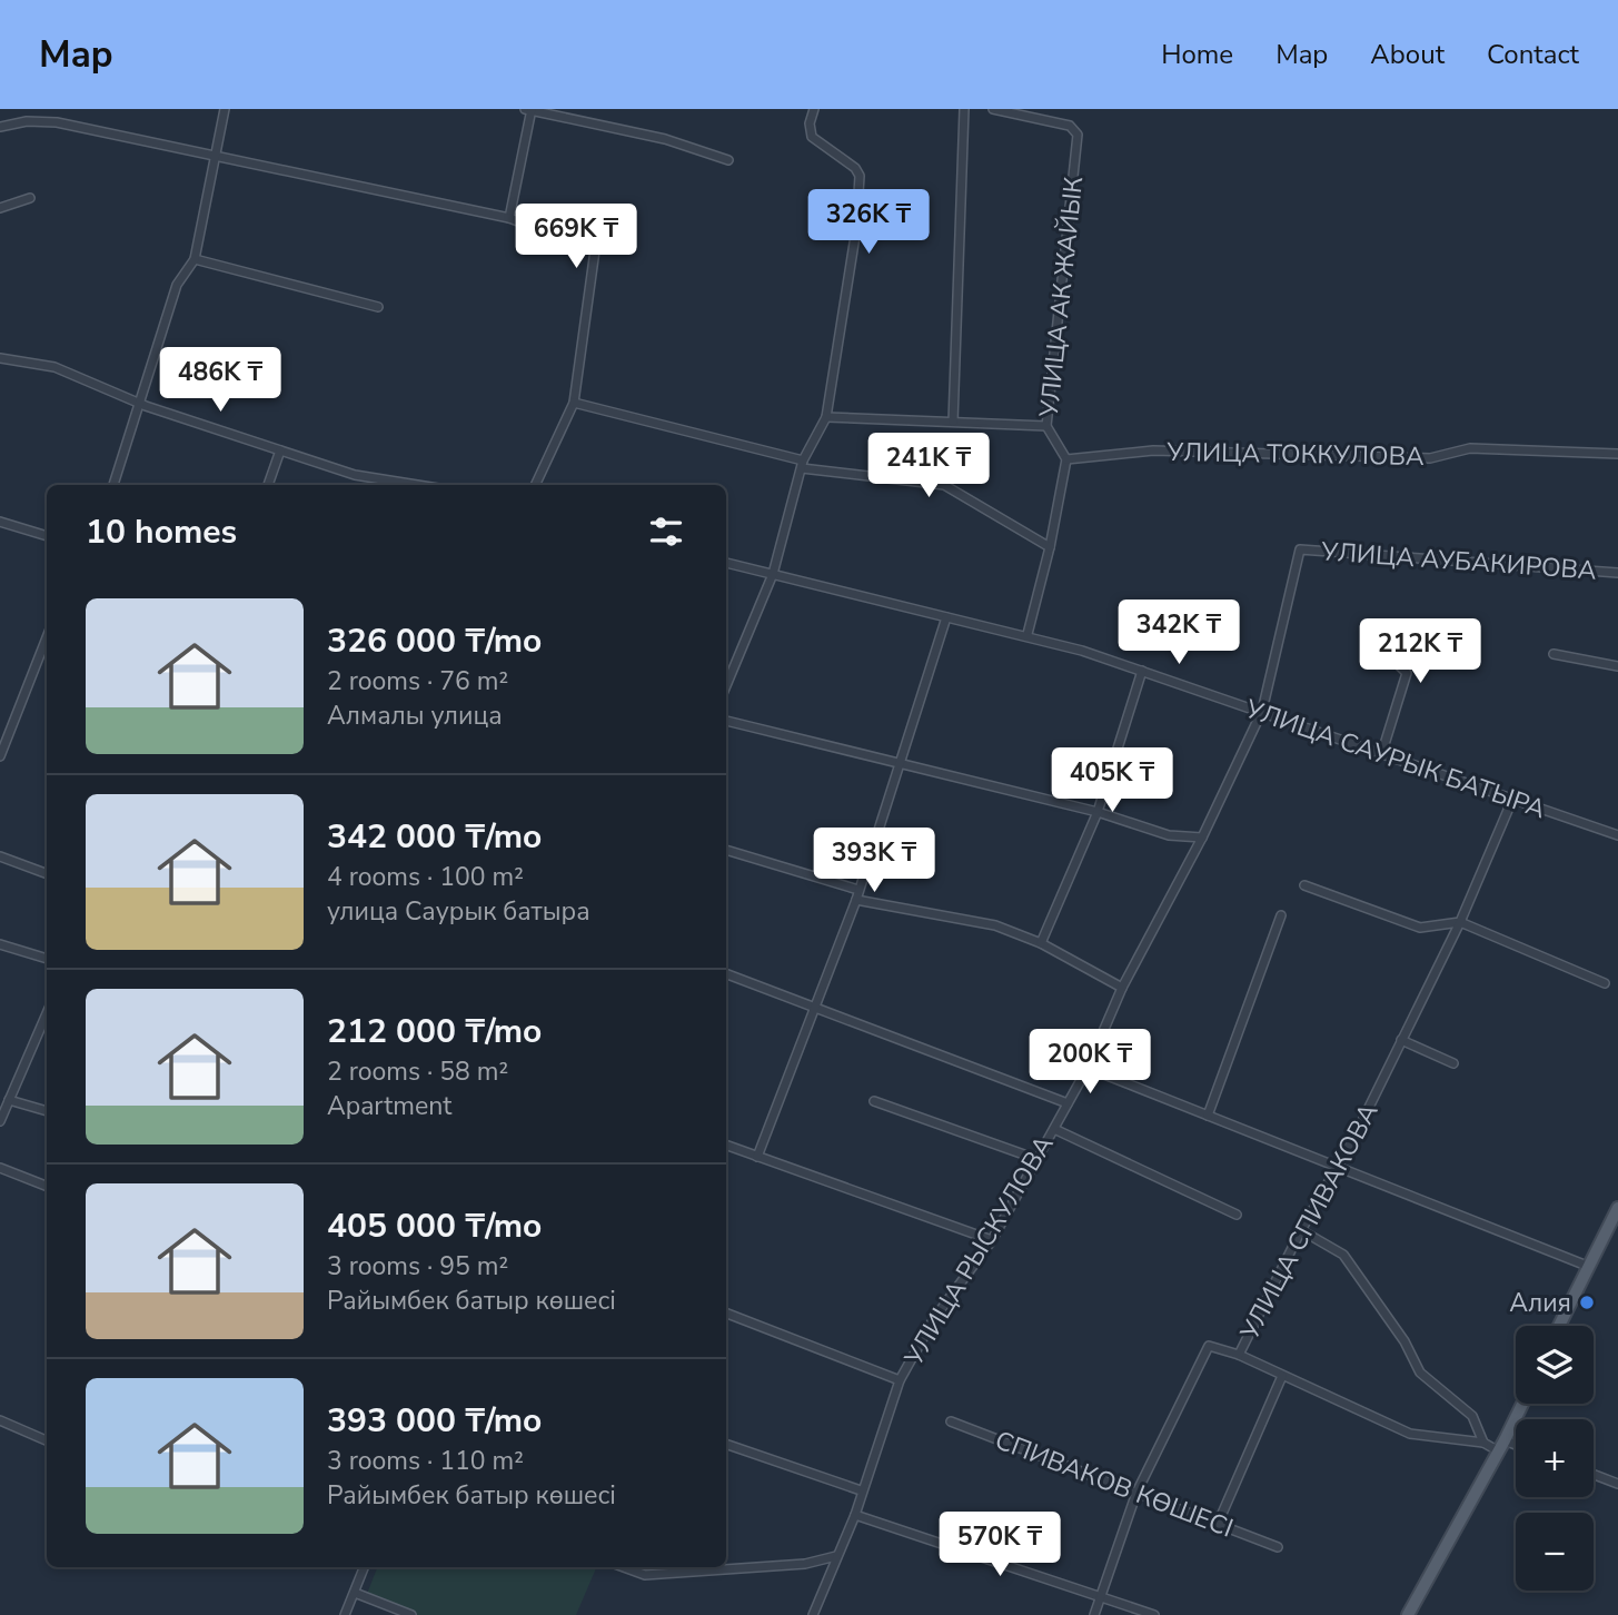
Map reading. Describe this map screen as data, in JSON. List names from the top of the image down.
{
  "streets": {
    "street": [
      "УЛИЦА АК ЖАЙЫК",
      "УЛИЦА ТОККУЛОВА",
      "УЛИЦА АУБАКИРОВА",
      "УЛИЦА САУРЫК БАТЫРА",
      "УЛИЦА СПИВАКОВА",
      "УЛИЦА РЫСКУЛОВА",
      "СПИВАКОВ КӨШЕСІ"
    ]
  },
  "crossings": [
    ["УЛИЦА АК ЖАЙЫК", "УЛИЦА ТОККУЛОВА"],
    ["УЛИЦА АУБАКИРОВА", "УЛИЦА РЫСКУЛОВА"],
    ["УЛИЦА САУРЫК БАТЫРА", "УЛИЦА СПИВАКОВА"],
    ["УЛИЦА САУРЫК БАТЫРА", "УЛИЦА РЫСКУЛОВА"],
    ["УЛИЦА СПИВАКОВА", "СПИВАКОВ КӨШЕСІ"]
  ],
  "places": ["Алия"],
  "page": {
    "header": "Map",
    "nav": [
      "Home",
      "Map",
      "About",
      "Contact"
    ],
    "price": [
      "326K ₸",
      "669K ₸",
      "486K ₸",
      "241K ₸",
      "342K ₸",
      "212K ₸",
      "405K ₸",
      "393K ₸",
      "200K ₸",
      "570K ₸"
    ],
    "heading": "10 homes",
    "list": [
      {
        "name": "326 000 ₸/mo",
        "note": "2 rooms · 76 m² · Алмалы улица"
      },
      {
        "name": "342 000 ₸/mo",
        "note": "4 rooms · 100 m² · улица Саурык батыра"
      },
      {
        "name": "212 000 ₸/mo",
        "note": "2 rooms · 58 m² · Apartment"
      },
      {
        "name": "405 000 ₸/mo",
        "note": "3 rooms · 95 m² · Райымбек батыр көшесі"
      },
      {
        "name": "393 000 ₸/mo",
        "note": "3 rooms · 110 m² · Райымбек батыр көшесі"
      }
    ],
    "map_buttons": ["+", "−"]
  }
}
